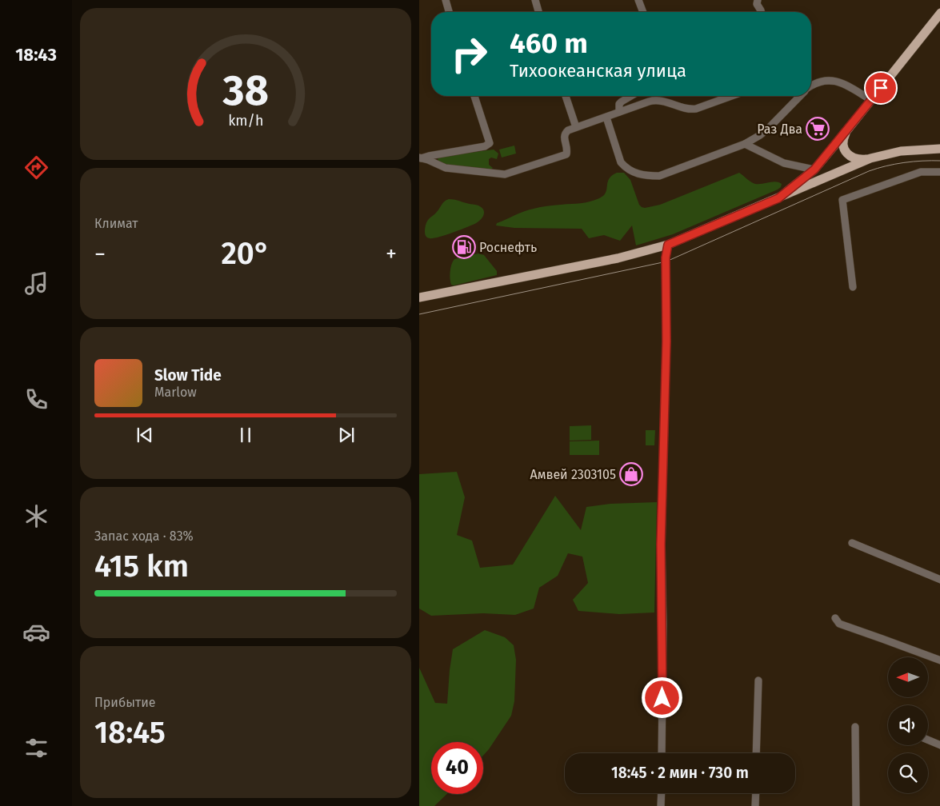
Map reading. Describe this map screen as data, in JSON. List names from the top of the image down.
{
  "places": {
    "supermarket": ["Раз Два"],
    "fuel station": ["Роснефть"],
    "shop": ["Амвей 2303105"]
  },
  "north": "left",
  "page": {
    "tabs": "18:43",
    "turn": ["460 m", "Тихоокеанская улица"],
    "tile": [
      "Климат",
      ["Запас хода · 83%", "415 km"],
      ["Прибытие", "18:45"]
    ],
    "heat": ["−", "20°", "+"],
    "song": ["Slow Tide", "Marlow"],
    "limit": "40",
    "trip": "18:45 · 2 мин · 730 m",
    "gauge": ["38", "km/h"]
  }
}
